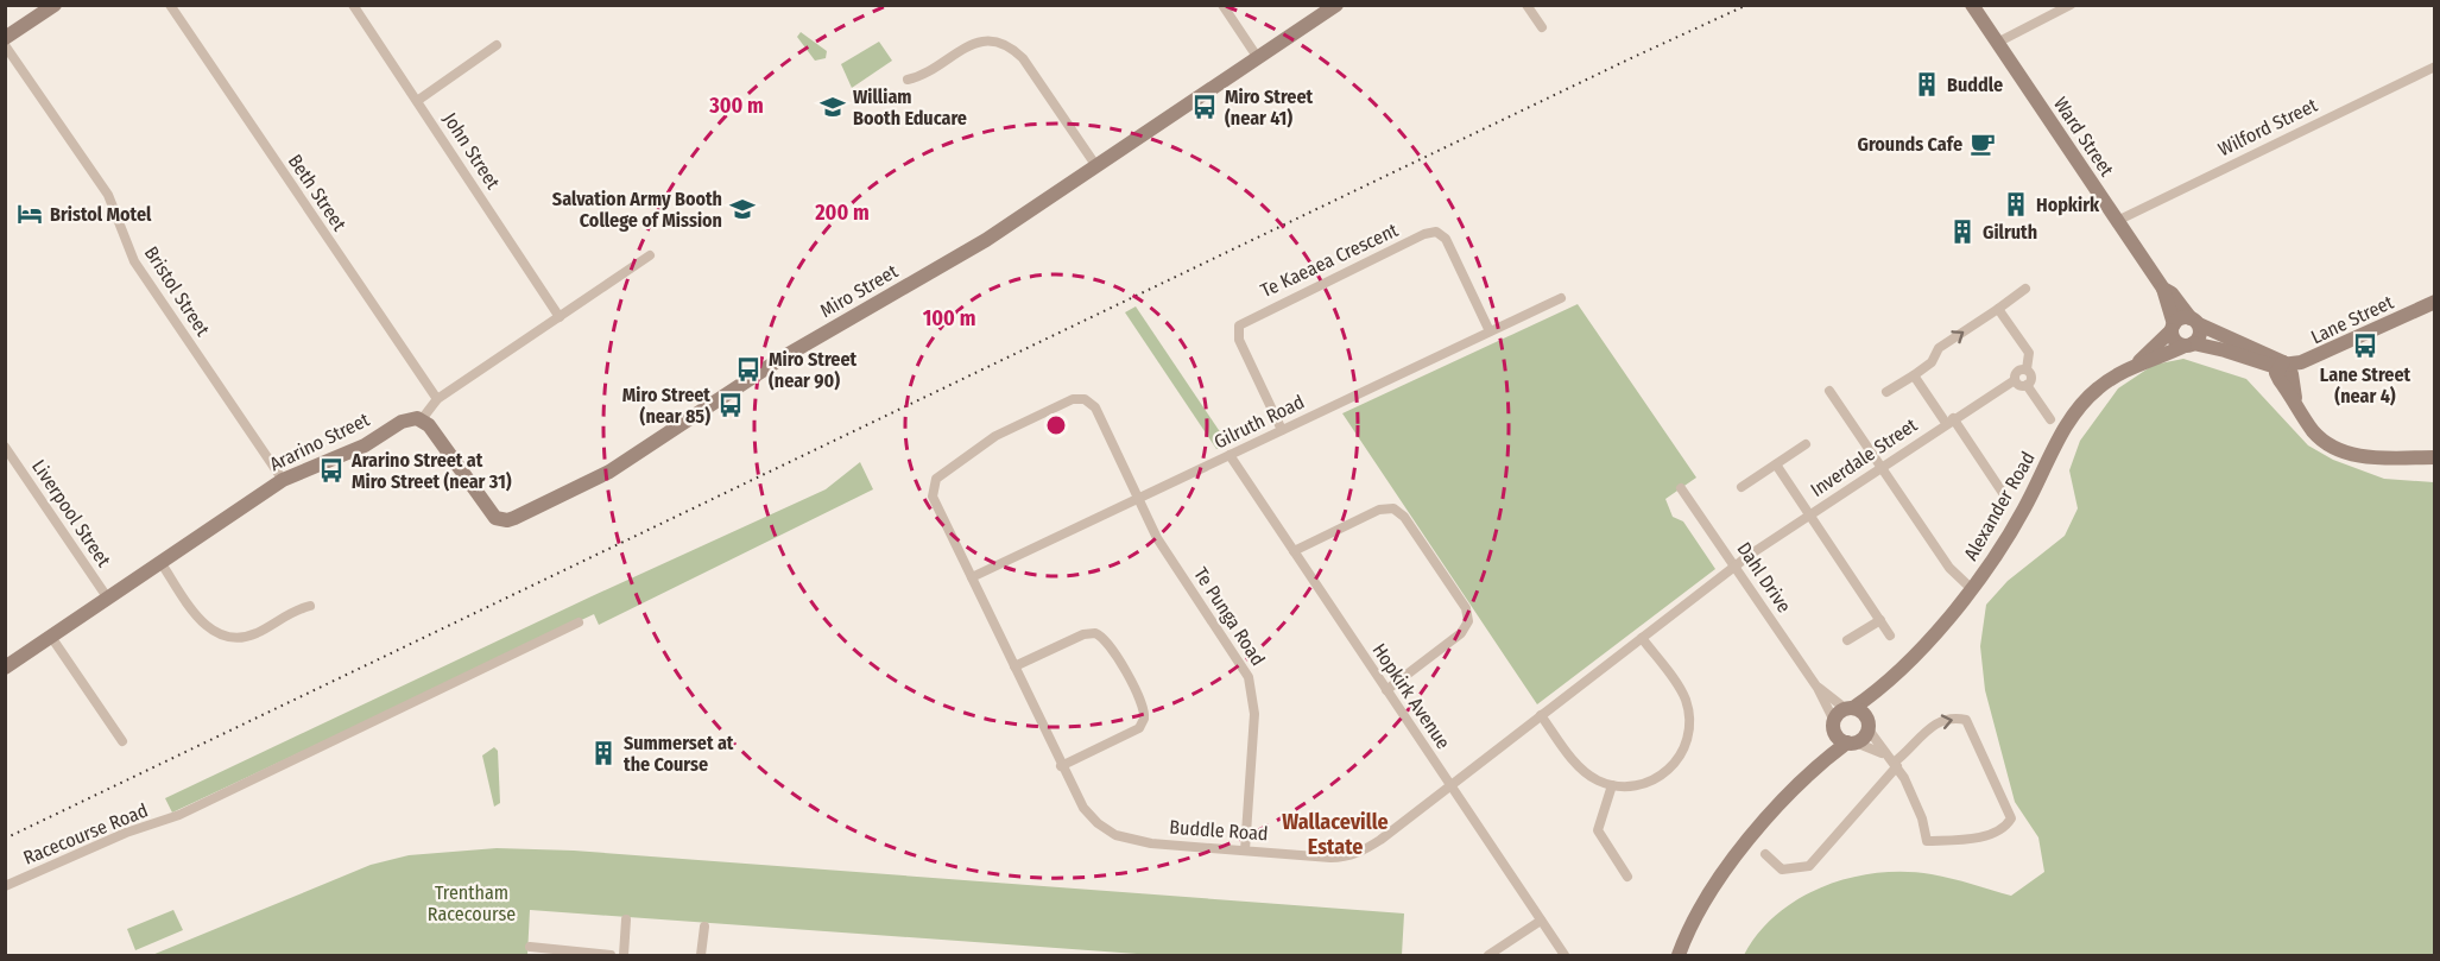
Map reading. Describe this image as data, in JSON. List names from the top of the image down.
{
  "streets": {
    "street": [
      "Wilford Street",
      "Ward Street",
      "John Street",
      "Beth Street",
      "Te Kaeaea Crescent",
      "Bristol Street",
      "Miro Street",
      "Lane Street",
      "Gilruth Road",
      "Ararino Street",
      "Inverdale Street",
      "Alexander Road",
      "Liverpool Street",
      "Dahl Drive",
      "Te Punga Road",
      "Hopkirk Avenue",
      "Buddle Road",
      "Racecourse Road"
    ]
  },
  "crossings": [
    ["Wilford Street", "Ward Street"],
    ["Ward Street", "Lane Street"],
    ["Ward Street", "Alexander Road"],
    ["Te Kaeaea Crescent", "Gilruth Road"],
    ["Bristol Street", "Ararino Street"],
    ["Miro Street", "Ararino Street"],
    ["Gilruth Road", "Te Punga Road"],
    ["Gilruth Road", "Hopkirk Avenue"],
    ["Gilruth Road", "Buddle Road"],
    ["Ararino Street", "Liverpool Street"],
    ["Inverdale Street", "Dahl Drive"],
    ["Inverdale Street", "Buddle Road"],
    ["Alexander Road", "Dahl Drive"],
    ["Dahl Drive", "Buddle Road"],
    ["Te Punga Road", "Buddle Road"],
    ["Hopkirk Avenue", "Buddle Road"]
  ],
  "districts": ["Wallaceville Estate"],
  "parks": ["Trentham Racecourse"],
  "places": {
    "building": [
      "Buddle",
      "Hopkirk",
      "Gilruth",
      "Summerset at the Course"
    ],
    "school or university": ["William Booth Educare", "Salvation Army Booth College of Mission"],
    "bus stop": [
      "Miro Street (near 41)",
      "Lane Street (near 4)",
      "Miro Street (near 90)",
      "Miro Street (near 85)",
      "Ararino Street at Miro Street (near 31)"
    ],
    "cafe": ["Grounds Cafe"],
    "hotel": ["Bristol Motel"]
  },
  "rings": ["300 m", "200 m", "100 m"]
}
